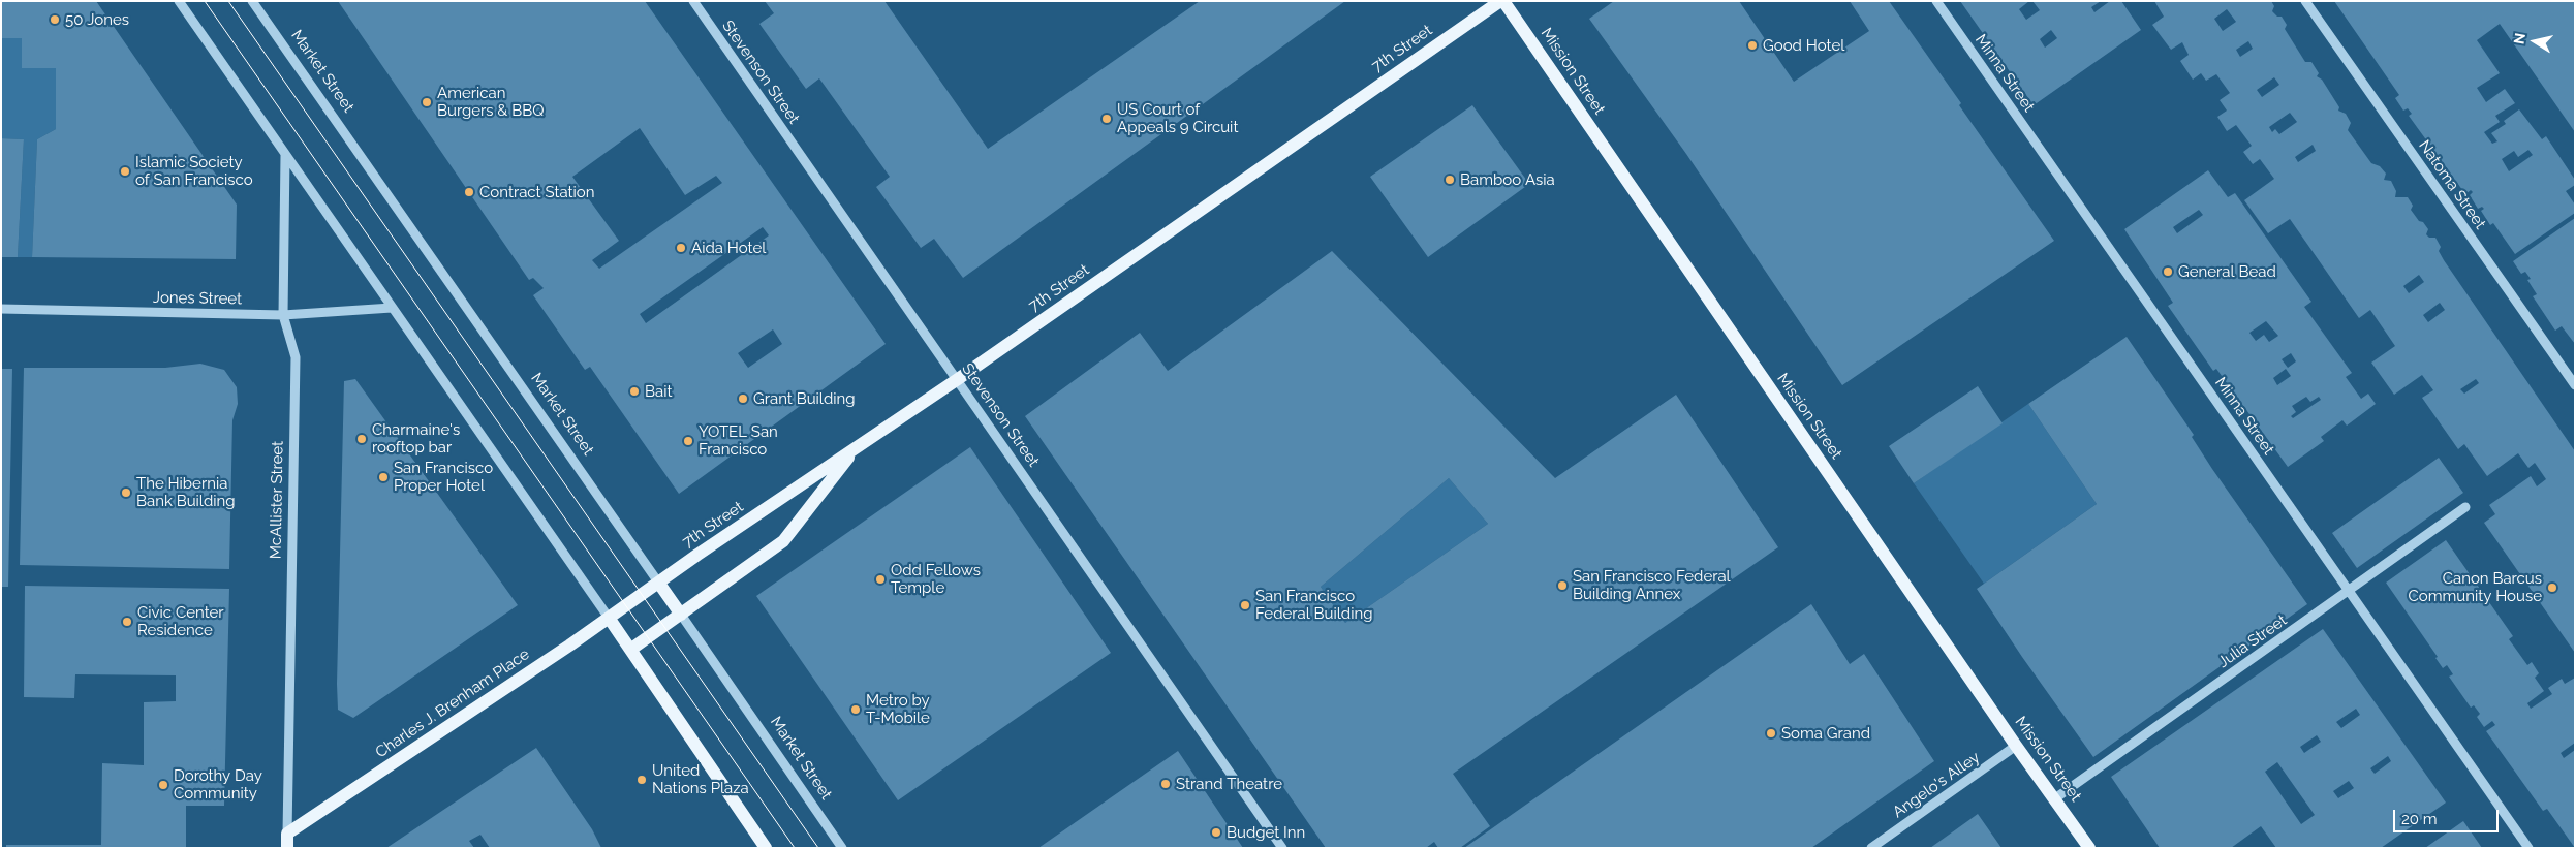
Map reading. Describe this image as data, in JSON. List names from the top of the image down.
{
  "streets": {
    "main road": [
      "7th Street",
      "Market Street",
      "Mission Street",
      "McAllister Street",
      "Charles J. Brenham Place"
    ],
    "street": [
      "Stevenson Street",
      "Minna Street",
      "Natoma Street",
      "Jones Street",
      "Julia Street",
      "Angelo's Alley"
    ]
  },
  "crossings": [
    ["7th Street", "Market Street"],
    ["7th Street", "Stevenson Street"],
    ["7th Street", "Charles J. Brenham Place"],
    ["Mission Street", "Julia Street"],
    ["Mission Street", "Angelo's Alley"],
    ["Minna Street", "Julia Street"],
    ["Jones Street", "McAllister Street"],
    ["McAllister Street", "Charles J. Brenham Place"]
  ],
  "places": [
    "50 Jones",
    "Good Hotel",
    "American Burgers & BBQ",
    "US Court of Appeals 9 Circuit",
    "Islamic Society of San Francisco",
    "Bamboo Asia",
    "Contract Station",
    "Aida Hotel",
    "General Bead",
    "Bait",
    "Grant Building",
    "Charmaine's rooftop bar",
    "YOTEL San Francisco",
    "San Francisco Proper Hotel",
    "The Hibernia Bank Building",
    "Odd Fellows Temple",
    "San Francisco Federal Building Annex",
    "Canon Barcus Community House",
    "San Francisco Federal Building",
    "Civic Center Residence",
    "Metro by T-Mobile",
    "Soma Grand",
    "United Nations Plaza",
    "Strand Theatre",
    "Dorothy Day Community",
    "Budget Inn"
  ],
  "scale_bar": "20 m",
  "north": "left"
}
